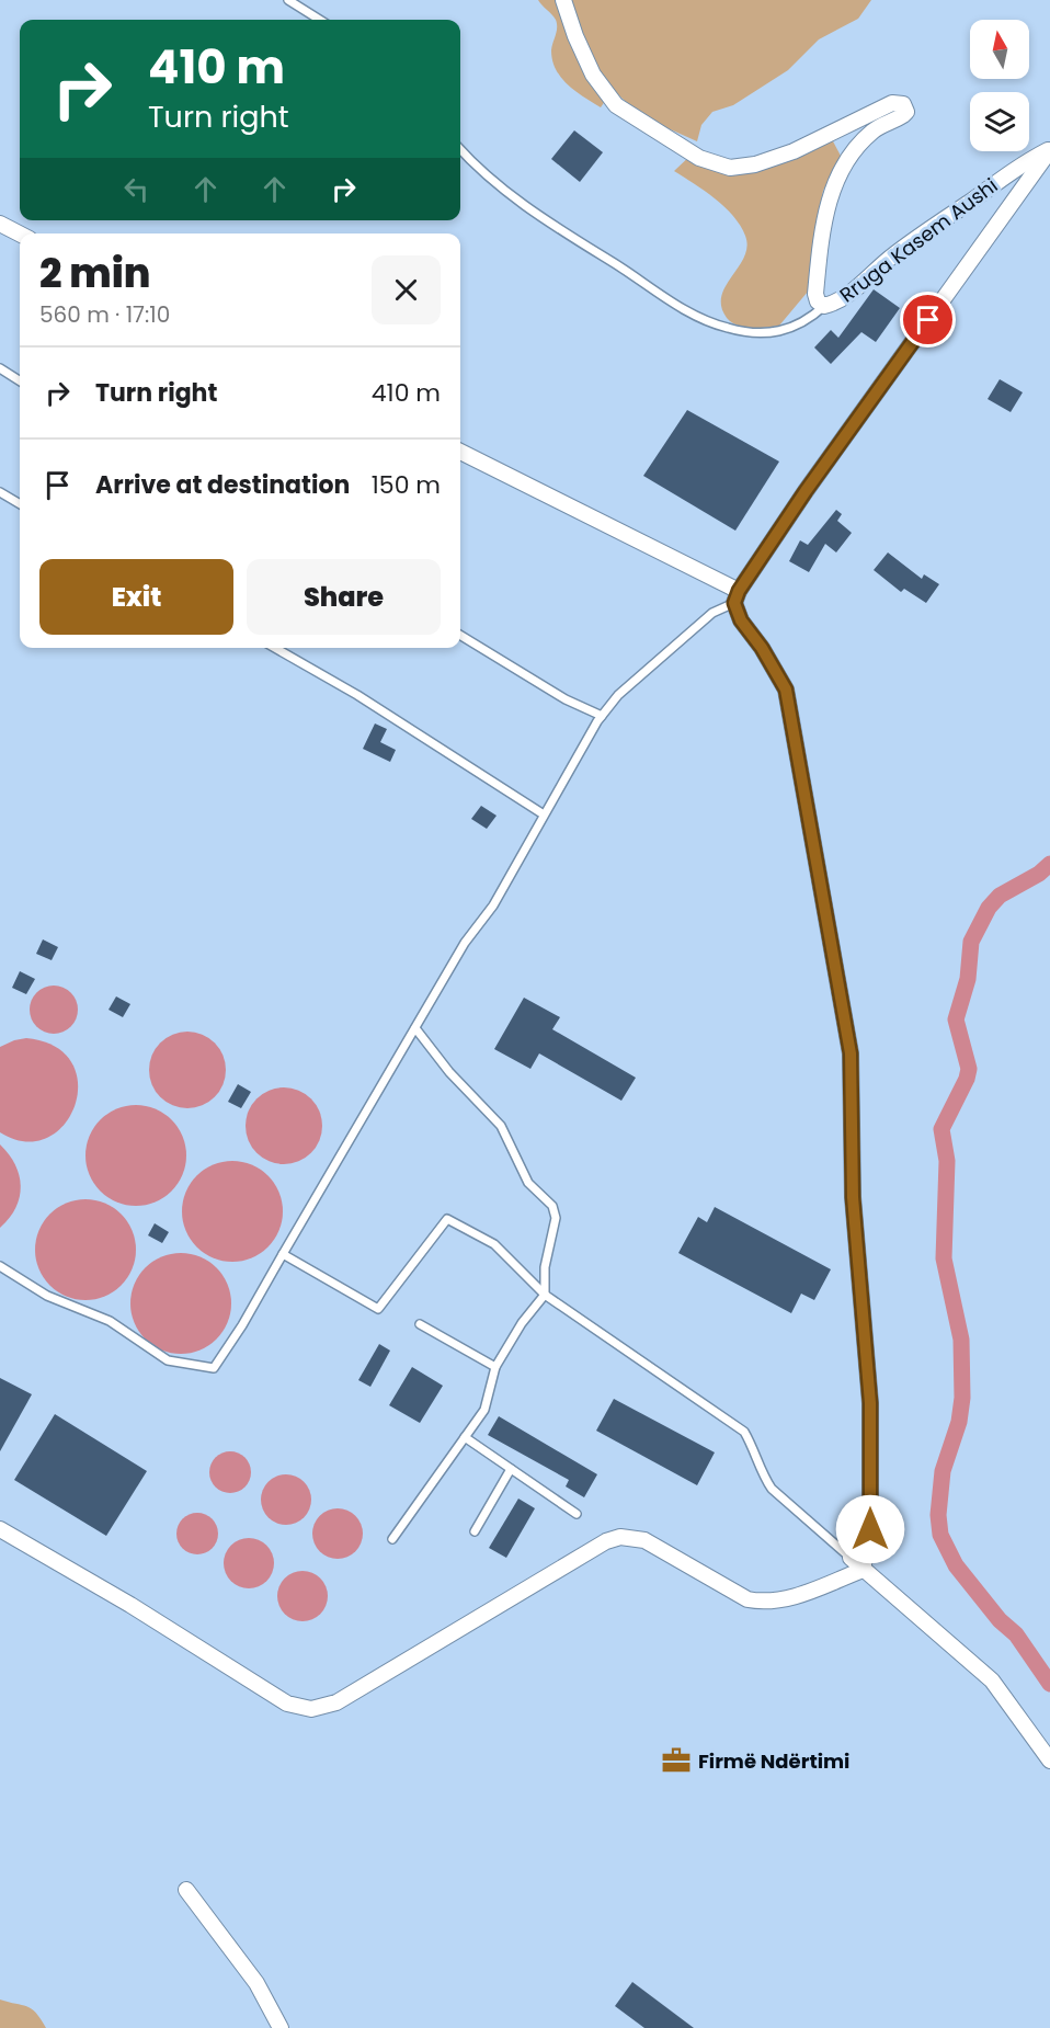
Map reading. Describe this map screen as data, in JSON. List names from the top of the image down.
{
  "streets": {
    "street": ["Rruga Kasem Aushi"]
  },
  "places": {
    "office": ["Firmë Ndërtimi"]
  },
  "north": "top",
  "page": {
    "turn": ["410 m", "Turn right"],
    "heading": ["2 min", "560 m · 17:10"],
    "list": [
      {
        "name": "Turn right",
        "value": "410 m"
      },
      {
        "name": "Arrive at destination",
        "value": "150 m"
      }
    ],
    "buttons": ["Exit", "Share"]
  }
}
